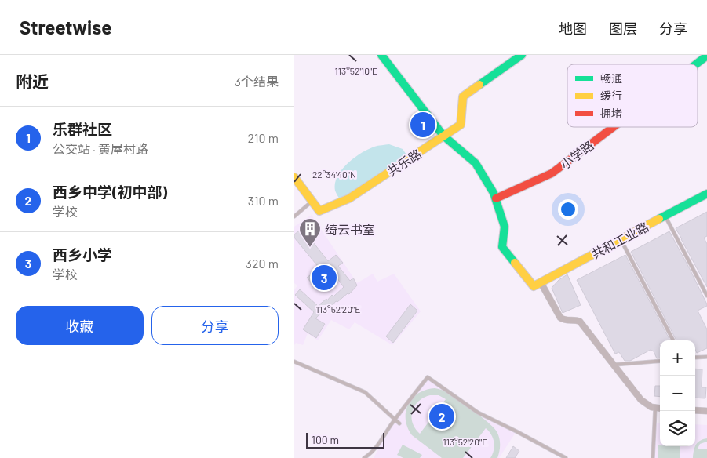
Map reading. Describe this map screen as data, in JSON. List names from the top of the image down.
{
  "streets": {
    "street": ["小学路", "共乐路", "共和工业路"]
  },
  "places": {
    "building": ["绮云书室"]
  },
  "legend": ["畅通", "缓行", "拥堵"],
  "scale_bar": "100 m",
  "page": {
    "header": "Streetwise",
    "nav": ["地图", "图层", "分享"],
    "heading": ["附近", "3个结果"],
    "list": [
      {
        "mark": "1",
        "name": "乐群社区",
        "note": "公交站 · 黄屋村路",
        "value": "210 m"
      },
      {
        "mark": "2",
        "name": "西乡中学(初中部)",
        "note": "学校",
        "value": "310 m"
      },
      {
        "mark": "3",
        "name": "西乡小学",
        "note": "学校",
        "value": "320 m"
      }
    ],
    "pins": ["1", "3", "2"],
    "buttons": ["收藏", "分享"],
    "map_buttons": ["+", "−"],
    "scale": "100 m"
  },
  "coordinates": ["113°52'10\"E", "22°34'40\"N", "113°52'20\"E"]
}
